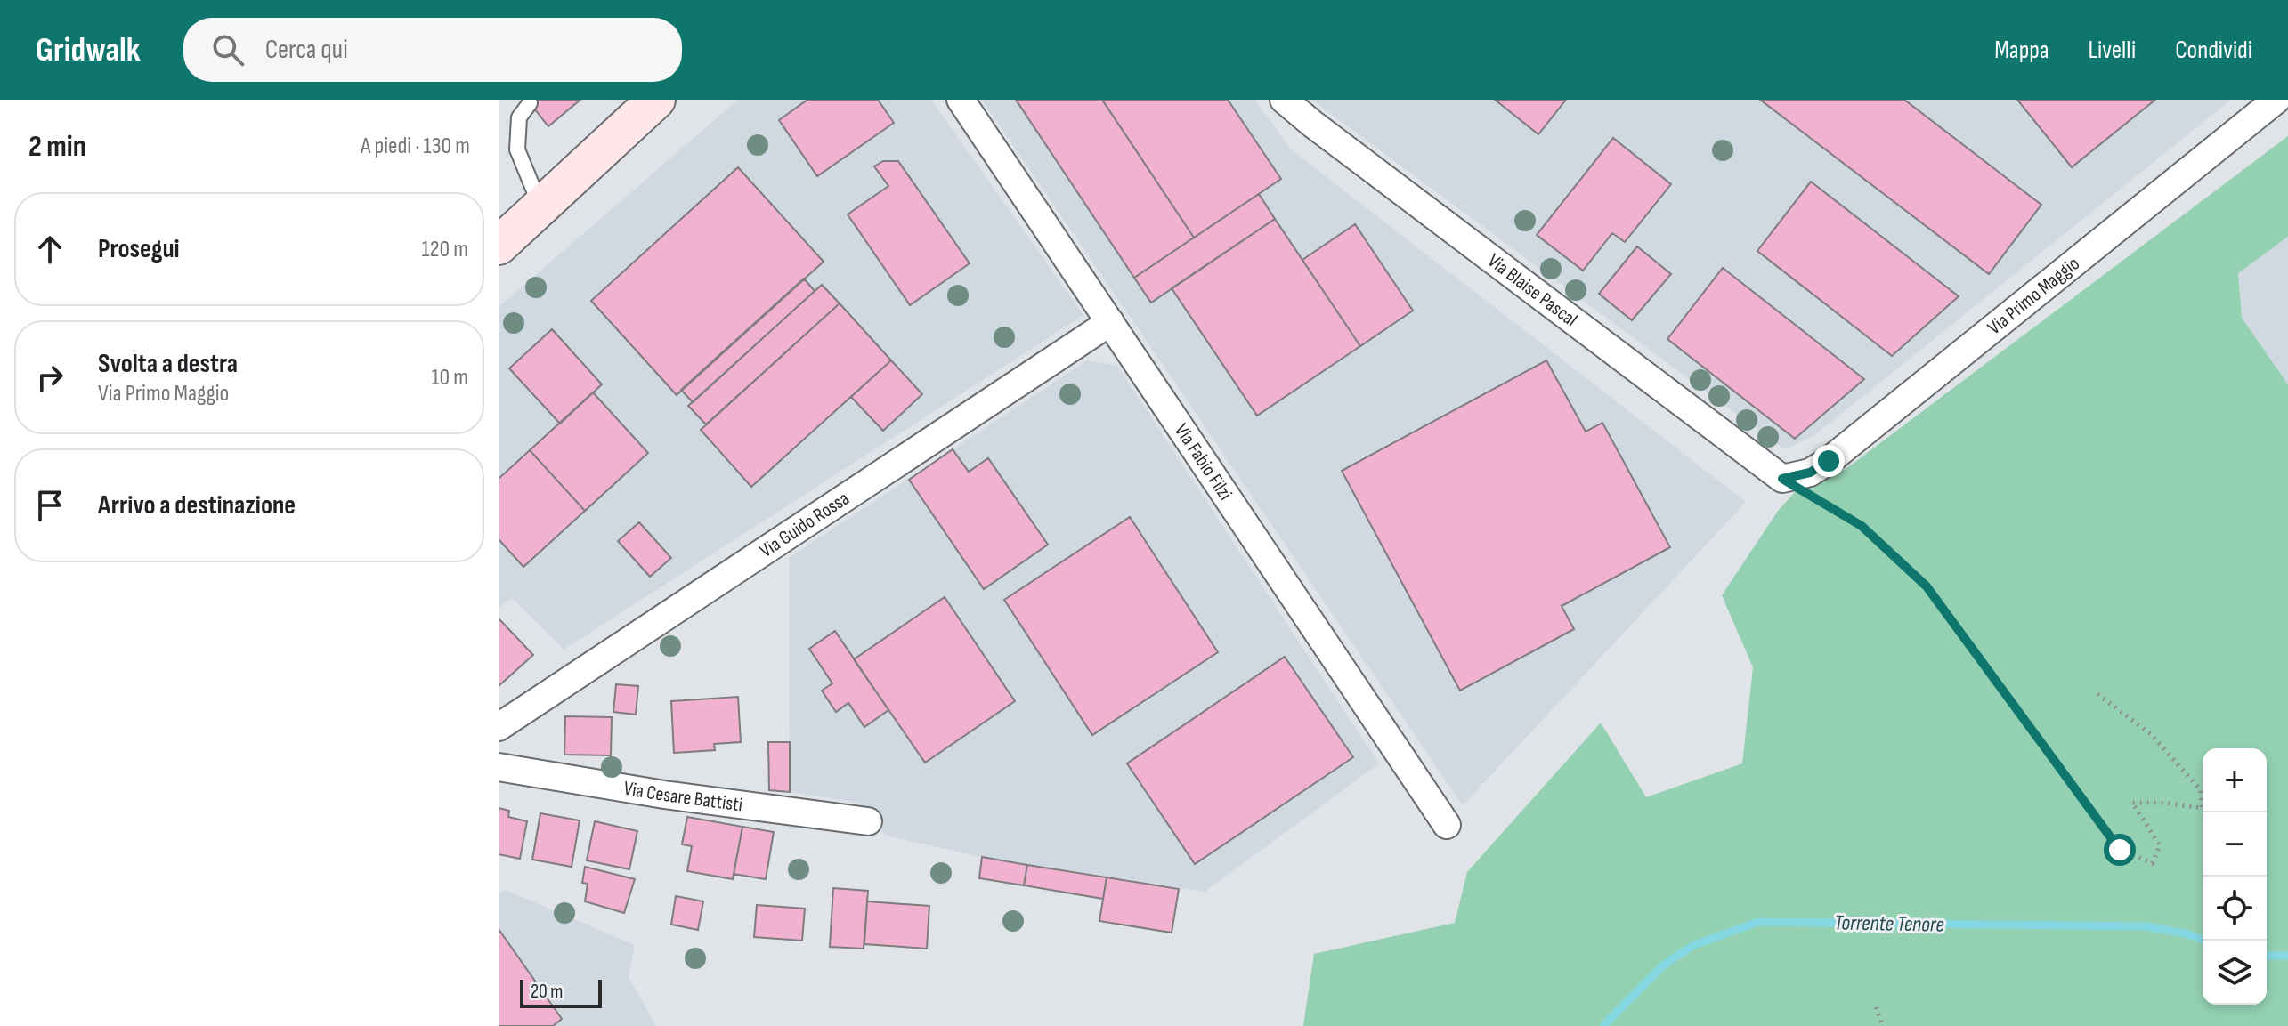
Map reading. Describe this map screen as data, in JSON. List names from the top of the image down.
{
  "streets": {
    "street": [
      "Via Blaise Pascal",
      "Via Primo Maggio",
      "Via Fabio Filzi",
      "Via Guido Rossa",
      "Via Cesare Battisti"
    ]
  },
  "crossings": [
    ["Via Blaise Pascal", "Via Primo Maggio"],
    ["Via Fabio Filzi", "Via Guido Rossa"]
  ],
  "water": ["Torrente Tenore"],
  "scale_bar": "20 m",
  "page": {
    "header": "Gridwalk",
    "search": "Cerca qui",
    "nav": ["Mappa", "Livelli", "Condividi"],
    "heading": ["2 min", "A piedi · 130 m"],
    "list": [
      ["Prosegui", "120 m"],
      ["Svolta a destra", "Via Primo Maggio", "10 m"],
      "Arrivo a destinazione"
    ],
    "map_buttons": ["+", "−"],
    "scale": "20 m"
  }
}
